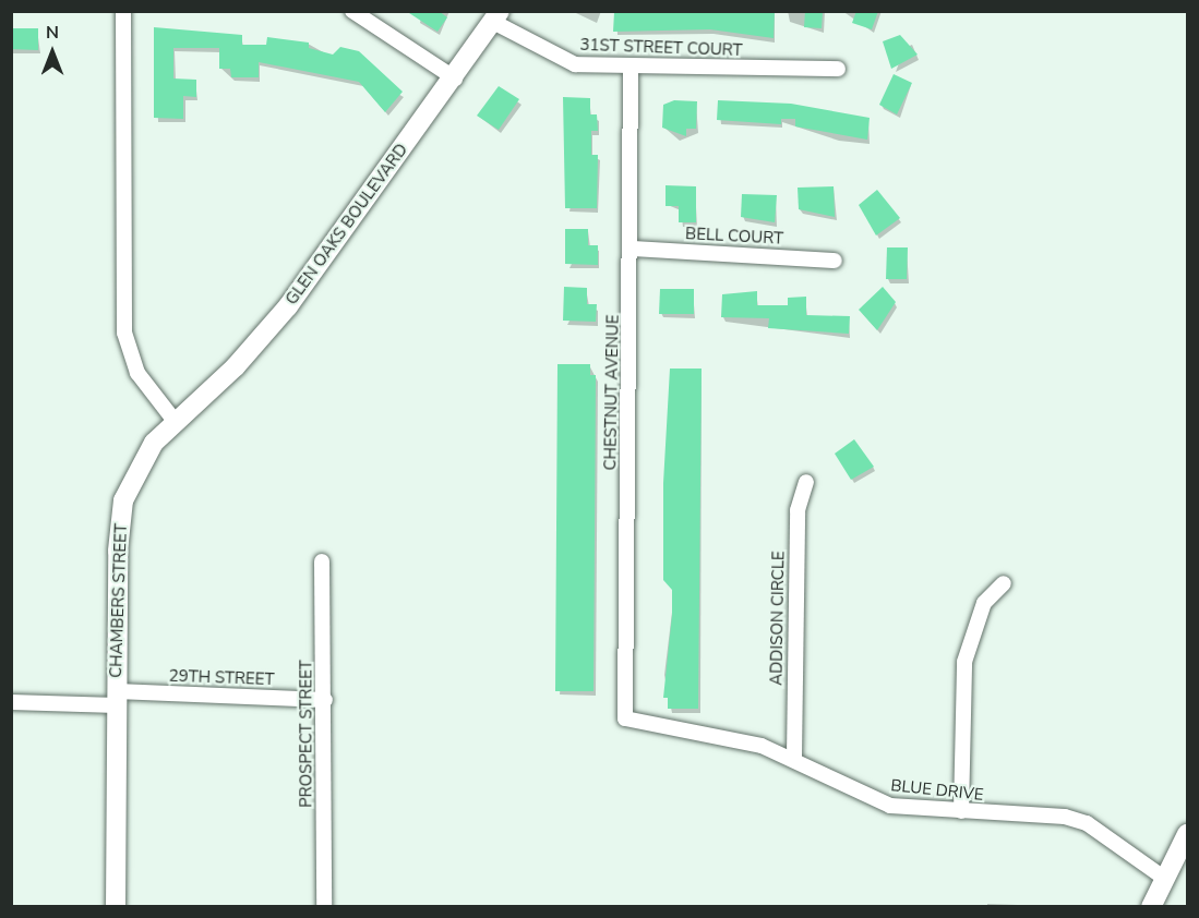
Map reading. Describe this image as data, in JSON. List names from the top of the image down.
{
  "streets": {
    "main road": ["GLEN OAKS BOULEVARD", "CHAMBERS STREET"],
    "street": [
      "31ST STREET COURT",
      "BELL COURT",
      "CHESTNUT AVENUE",
      "ADDISON CIRCLE",
      "29TH STREET",
      "PROSPECT STREET",
      "BLUE DRIVE"
    ]
  },
  "crossings": [
    ["31ST STREET COURT", "GLEN OAKS BOULEVARD"],
    ["31ST STREET COURT", "CHESTNUT AVENUE"],
    ["GLEN OAKS BOULEVARD", "CHAMBERS STREET"],
    ["BELL COURT", "CHESTNUT AVENUE"],
    ["CHESTNUT AVENUE", "BLUE DRIVE"],
    ["CHAMBERS STREET", "29TH STREET"],
    ["ADDISON CIRCLE", "BLUE DRIVE"],
    ["29TH STREET", "PROSPECT STREET"]
  ],
  "north": "top"
}
